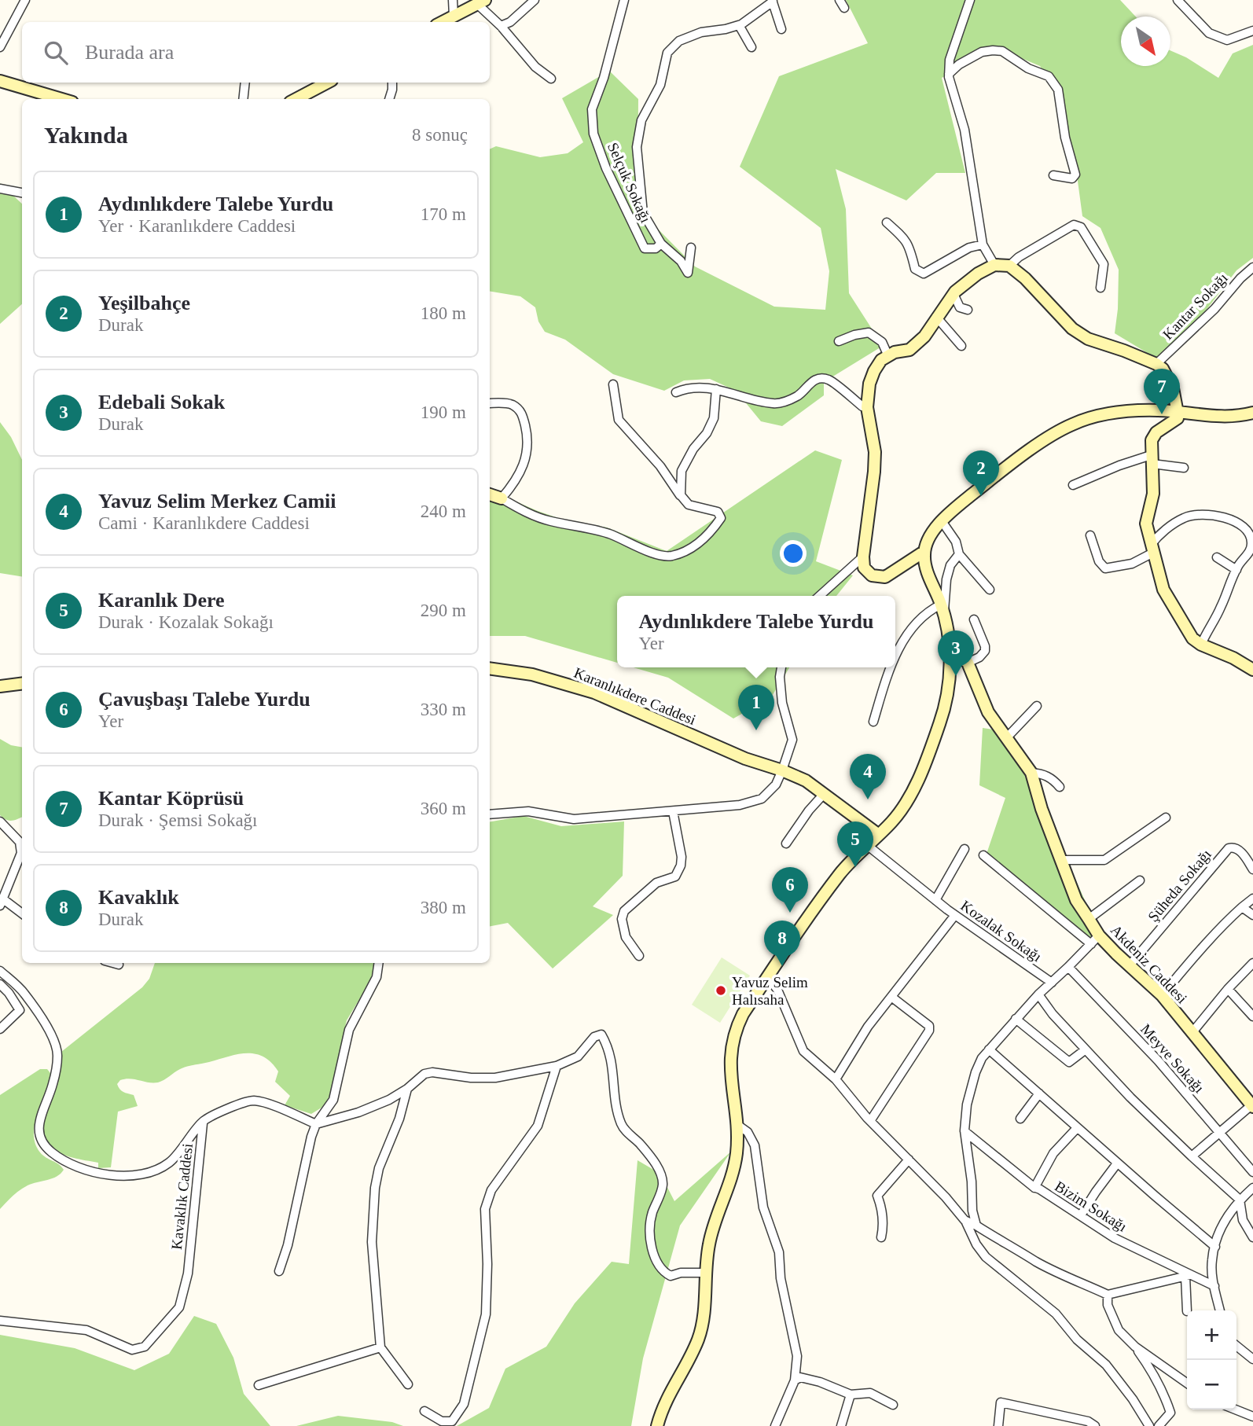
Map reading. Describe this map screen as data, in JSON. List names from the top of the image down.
{
  "streets": {
    "street": [
      "Selçuk Sokağı",
      "Kantar Sokağı",
      "Karanlıkdere Caddesi",
      "Şüheda Sokağı",
      "Kozalak Sokağı",
      "Akdeniz Caddesi",
      "Meyve Sokağı",
      "Kavaklık Caddesi",
      "Bizim Sokağı"
    ]
  },
  "crossings": [
    ["Şüheda Sokağı", "Akdeniz Caddesi"]
  ],
  "places": ["Yavuz Selim Halısaha"],
  "north": "bottom right",
  "page": {
    "search": "Burada ara",
    "heading": ["Yakında", "8 sonuç"],
    "list": [
      {
        "mark": "1",
        "name": "Aydınlıkdere Talebe Yurdu",
        "note": "Yer · Karanlıkdere Caddesi",
        "value": "170 m"
      },
      {
        "mark": "2",
        "name": "Yeşilbahçe",
        "note": "Durak",
        "value": "180 m"
      },
      {
        "mark": "3",
        "name": "Edebali Sokak",
        "note": "Durak",
        "value": "190 m"
      },
      {
        "mark": "4",
        "name": "Yavuz Selim Merkez Camii",
        "note": "Cami · Karanlıkdere Caddesi",
        "value": "240 m"
      },
      {
        "mark": "5",
        "name": "Karanlık Dere",
        "note": "Durak · Kozalak Sokağı",
        "value": "290 m"
      },
      {
        "mark": "6",
        "name": "Çavuşbaşı Talebe Yurdu",
        "note": "Yer",
        "value": "330 m"
      },
      {
        "mark": "7",
        "name": "Kantar Köprüsü",
        "note": "Durak · Şemsi Sokağı",
        "value": "360 m"
      },
      {
        "mark": "8",
        "name": "Kavaklık",
        "note": "Durak",
        "value": "380 m"
      }
    ],
    "pins": [
      "7",
      "2",
      "3",
      "1",
      "4",
      "5",
      "6",
      "8"
    ],
    "popup": ["Aydınlıkdere Talebe Yurdu", "Yer"],
    "map_buttons": ["+", "−"]
  }
}
